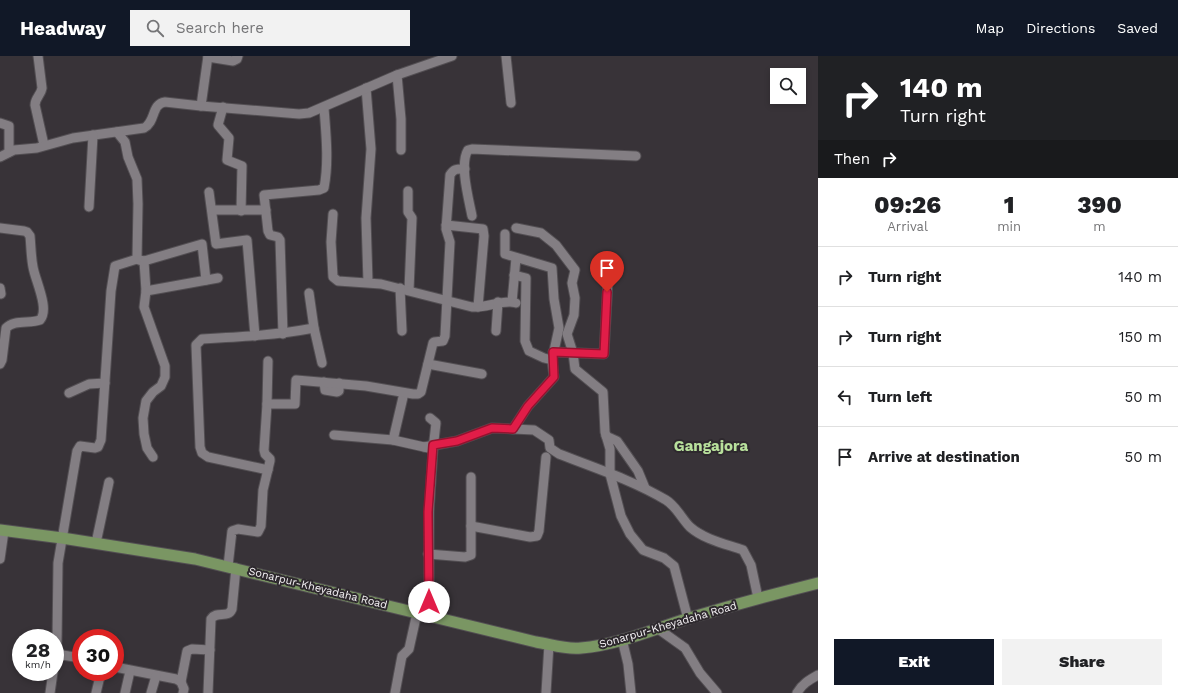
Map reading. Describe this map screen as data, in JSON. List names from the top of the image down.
{
  "streets": {
    "main road": ["Sonarpur-Kheyadaha Road"]
  },
  "districts": ["Gangajora"],
  "page": {
    "header": "Headway",
    "search": "Search here",
    "nav": ["Map", "Directions", "Saved"],
    "turn": ["140 m", "Turn right"],
    "then": "Then",
    "eta": [
      "09:26",
      "Arrival",
      "1",
      "min",
      "390",
      "m"
    ],
    "list": [
      {
        "name": "Turn right",
        "value": "140 m"
      },
      {
        "name": "Turn right",
        "value": "150 m"
      },
      {
        "name": "Turn left",
        "value": "50 m"
      },
      {
        "name": "Arrive at destination",
        "value": "50 m"
      }
    ],
    "speed": "28 km/h",
    "limit": "30",
    "buttons": ["Exit", "Share"]
  }
}
